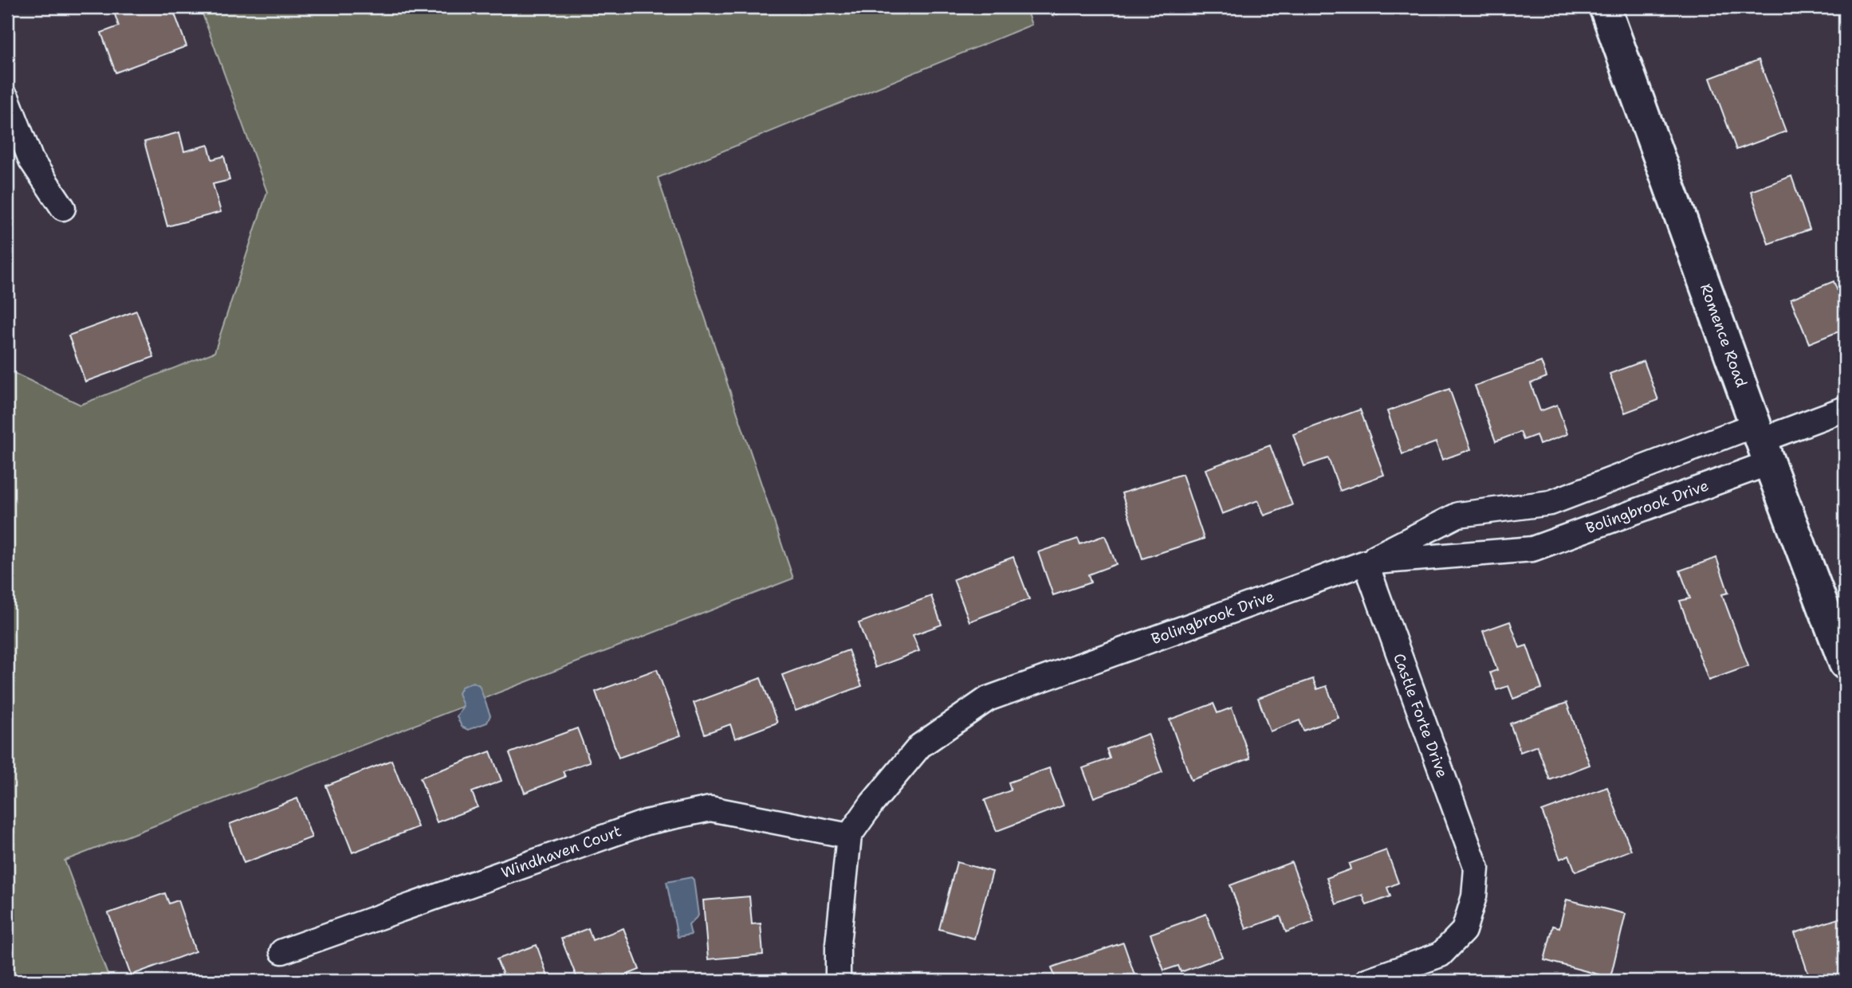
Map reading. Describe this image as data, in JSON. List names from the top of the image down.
{
  "streets": {
    "street": [
      "Romence Road",
      "Bolingbrook Drive",
      "Castle Forte Drive",
      "Windhaven Court"
    ]
  },
  "crossings": [
    ["Romence Road", "Bolingbrook Drive"],
    ["Bolingbrook Drive", "Castle Forte Drive"],
    ["Bolingbrook Drive", "Windhaven Court"]
  ]
}
